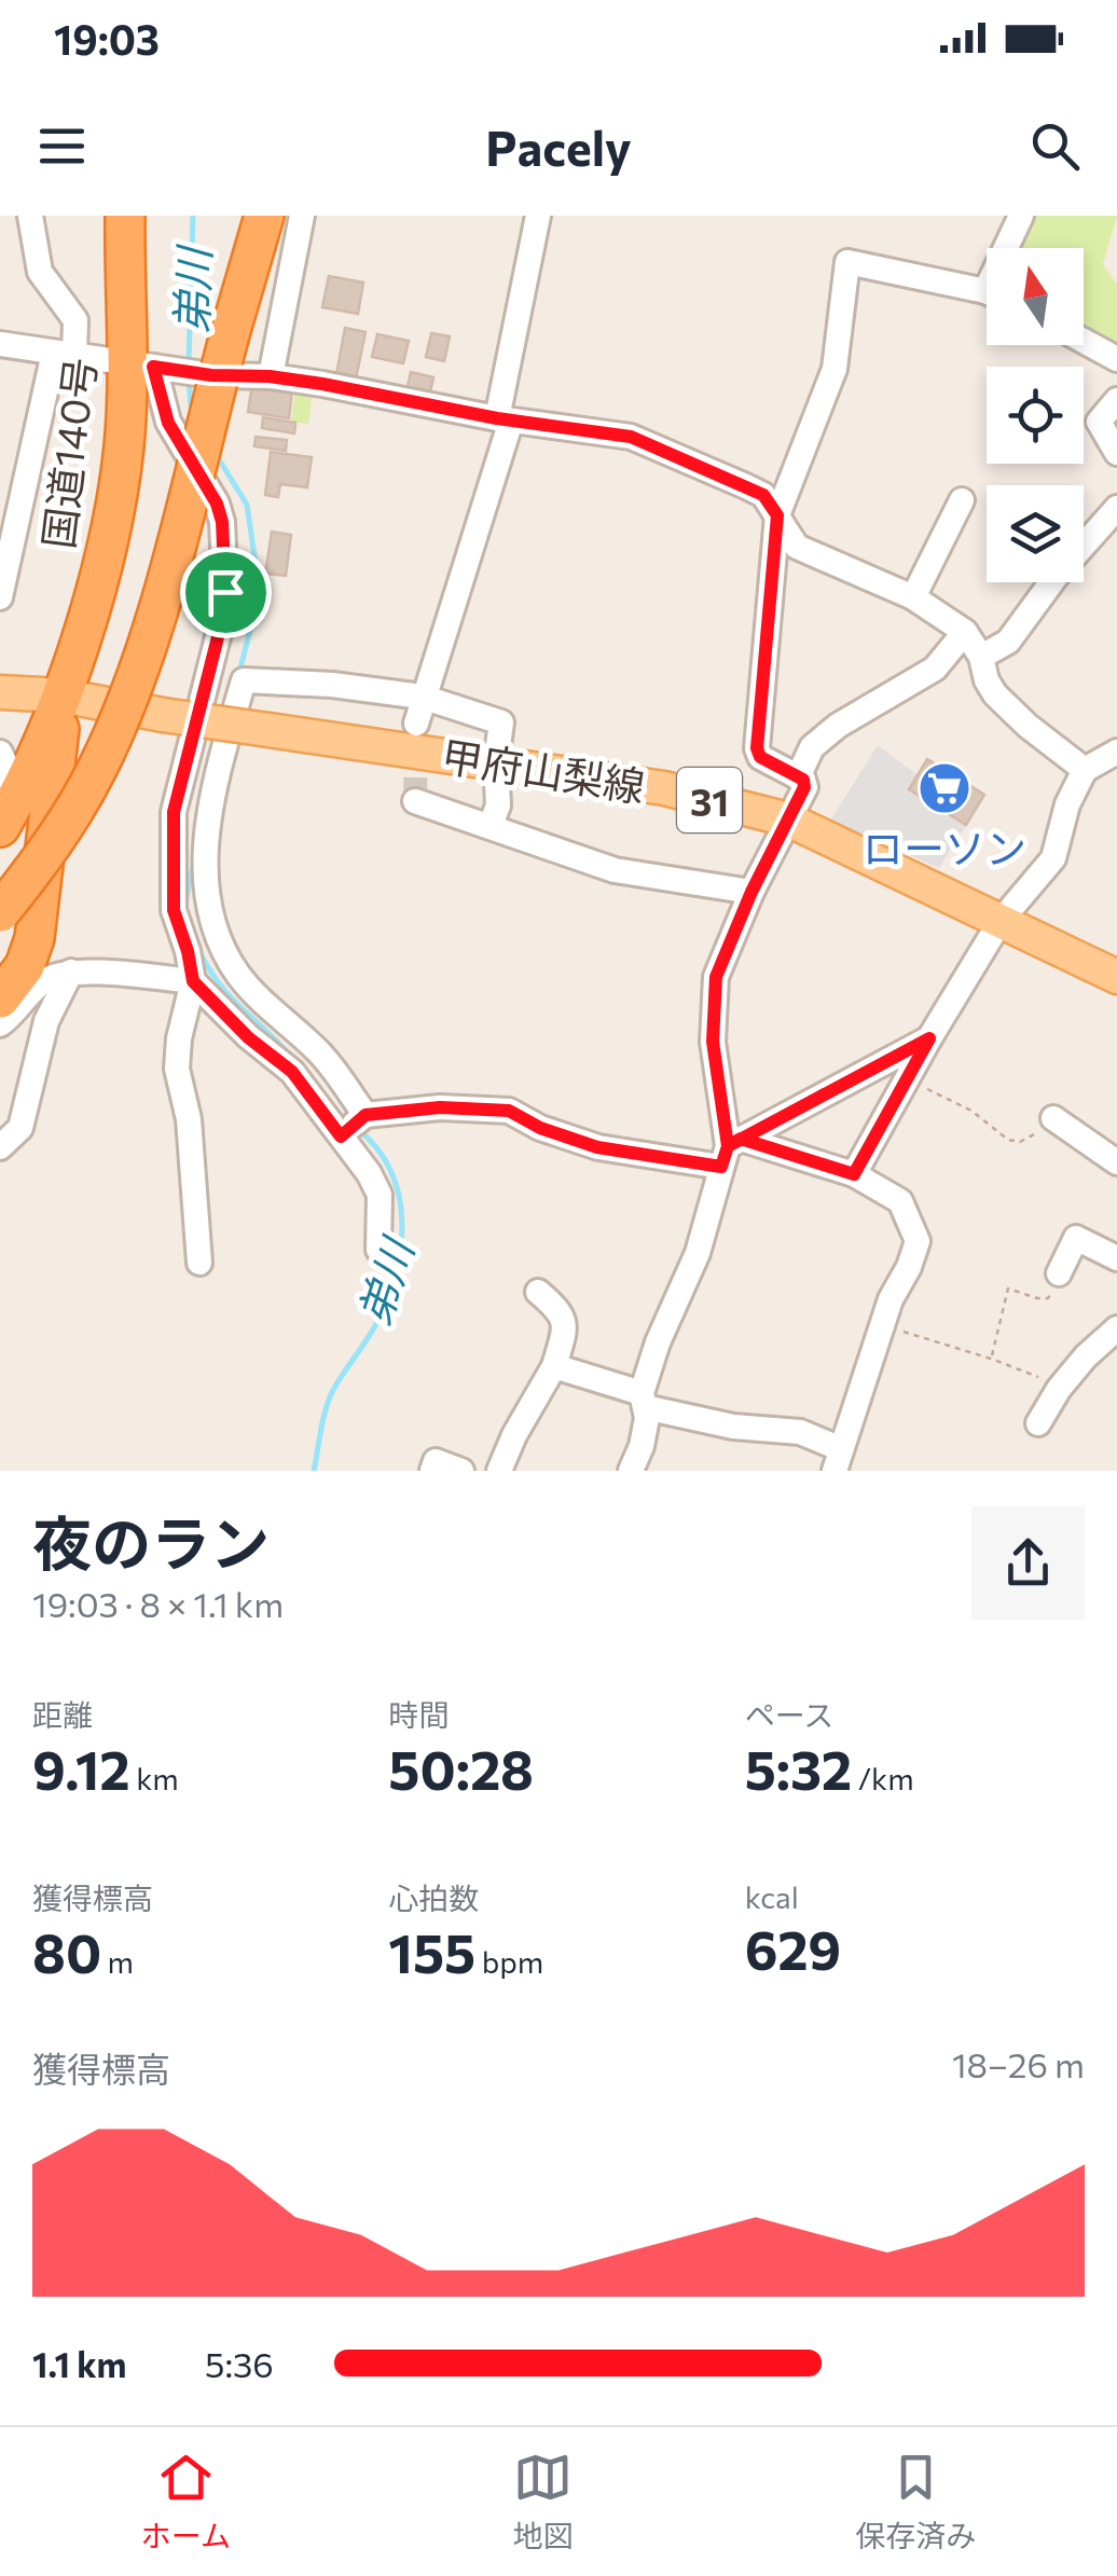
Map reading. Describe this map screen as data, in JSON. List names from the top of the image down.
{
  "streets": {
    "highway": ["国道140号"],
    "main road": ["甲府山梨線", "31"]
  },
  "crossings": [
    ["国道140号", "甲府山梨線"]
  ],
  "water": ["弟川"],
  "places": {
    "supermarket": ["ローソン"]
  },
  "north": "top",
  "page": {
    "status": "19:03",
    "header": "Pacely",
    "heading": ["夜のラン", "19:03 · 8 × 1.1 km"],
    "stats": [
      ["距離", "9.12 km"],
      ["時間", "50:28"],
      ["ペース", "5:32 /km"],
      ["獲得標高", "80 m"],
      ["心拍数", "155 bpm"],
      ["kcal", "629"]
    ],
    "chart": ["獲得標高", "18–26 m"],
    "list": [
      {
        "name": "1.1 km",
        "note": "5:36"
      }
    ],
    "tabs": ["ホーム", "地図", "保存済み"]
  }
}
